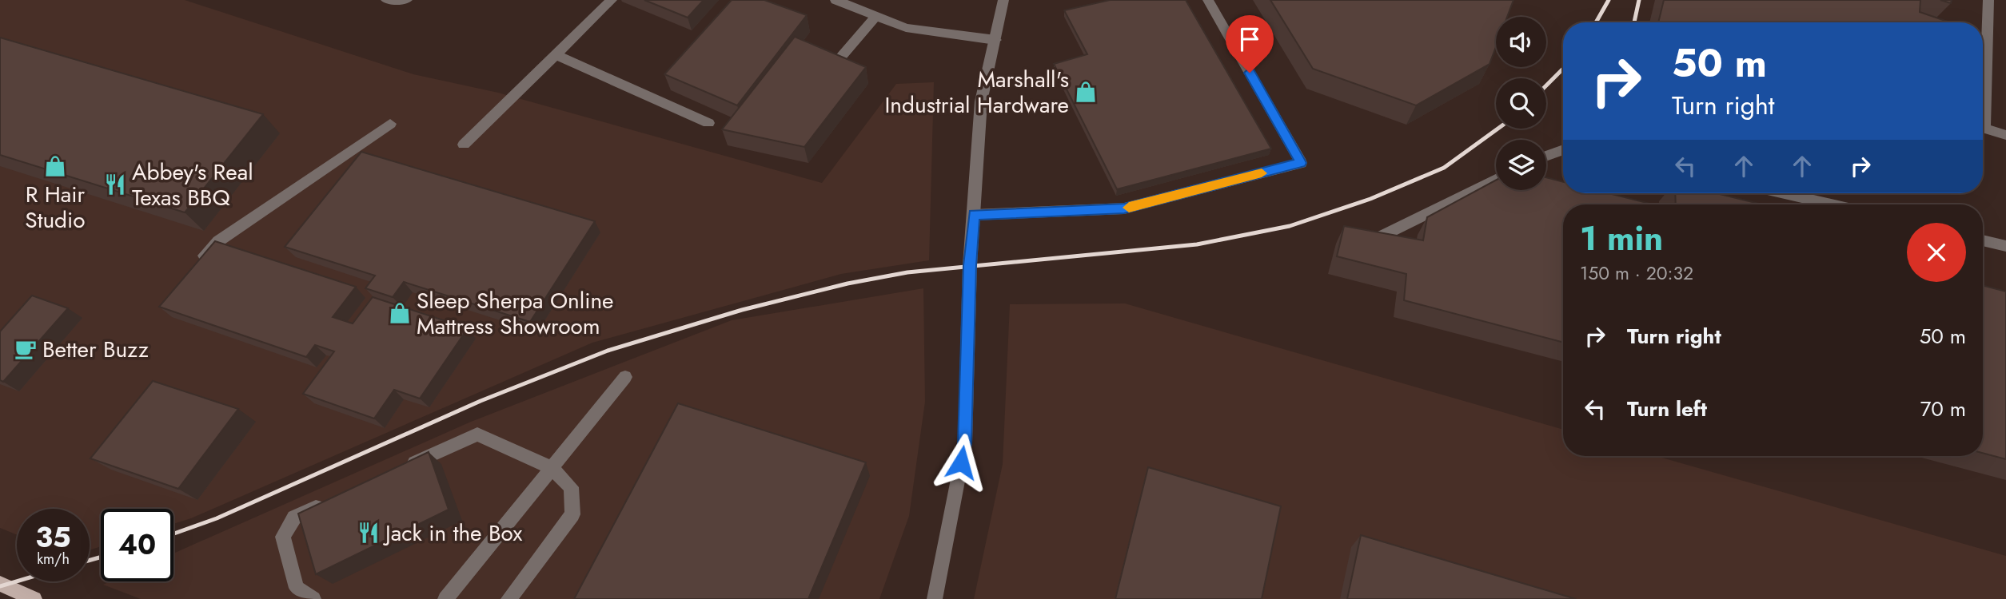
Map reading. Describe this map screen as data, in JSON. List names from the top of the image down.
{
  "places": {
    "shop": ["Marshall's Industrial Hardware", "R Hair Studio", "Sleep Sherpa Online Mattress Showroom"],
    "restaurant": ["Abbey's Real Texas BBQ", "Jack in the Box"],
    "cafe": ["Better Buzz"]
  },
  "page": {
    "turn": ["50 m", "Turn right"],
    "heading": ["1 min", "150 m · 20:32"],
    "list": [
      {
        "name": "Turn right",
        "value": "50 m"
      },
      {
        "name": "Turn left",
        "value": "70 m"
      }
    ],
    "speed": "35 km/h",
    "limit": "40"
  }
}
